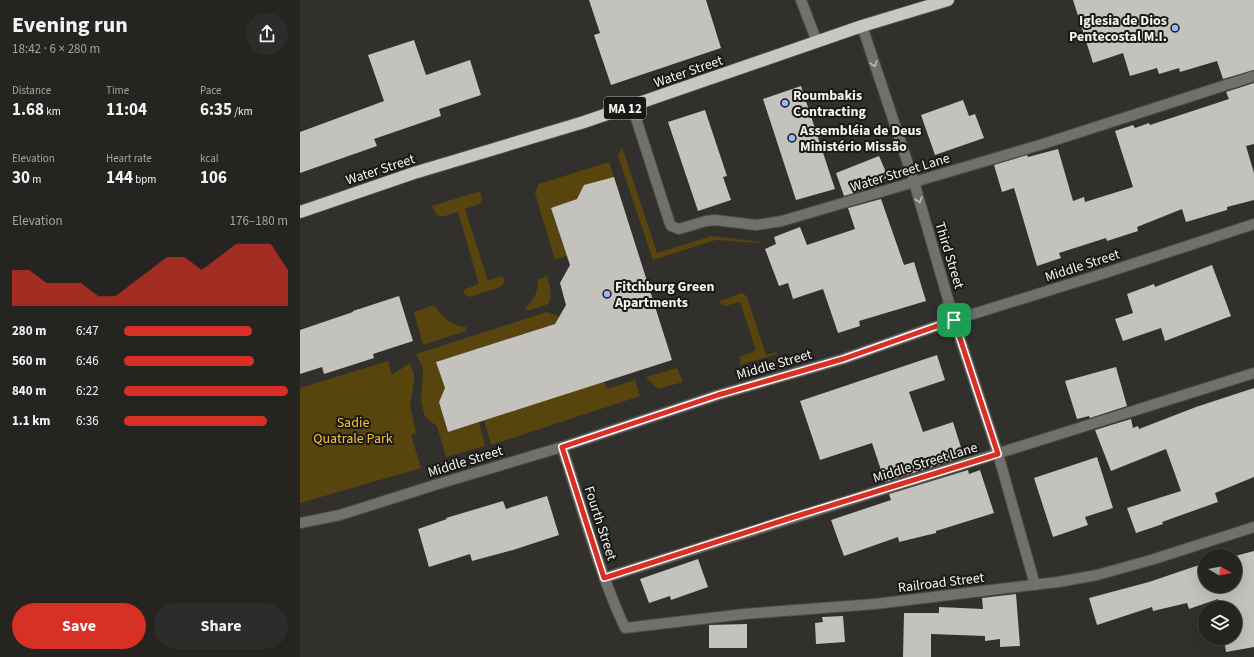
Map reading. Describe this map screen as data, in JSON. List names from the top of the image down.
{
  "streets": {
    "highway": ["Water Street", "MA 12"],
    "street": [
      "Water Street Lane",
      "Third Street",
      "Middle Street",
      "Middle Street Lane",
      "Fourth Street",
      "Railroad Street"
    ]
  },
  "crossings": [
    ["Water Street", "Water Street Lane"],
    ["Water Street", "Third Street"],
    ["Water Street Lane", "Third Street"],
    ["Third Street", "Middle Street"],
    ["Third Street", "Middle Street Lane"],
    ["Third Street", "Railroad Street"],
    ["Middle Street", "Fourth Street"],
    ["Middle Street Lane", "Fourth Street"],
    ["Fourth Street", "Railroad Street"]
  ],
  "one_way": ["Third Street"],
  "parks": ["Sadie Quatrale Park"],
  "places": [
    "Iglesia de Dios Pentecostal M.I.",
    "Roumbakis Contracting",
    "Assembléia de Deus Ministério Missão",
    "Fitchburg Green Apartments"
  ],
  "north": "right",
  "page": {
    "heading": ["Evening run", "18:42 · 6 × 280 m"],
    "stats": [
      ["Distance", "1.68 km"],
      ["Time", "11:04"],
      ["Pace", "6:35 /km"],
      ["Elevation", "30 m"],
      ["Heart rate", "144 bpm"],
      ["kcal", "106"]
    ],
    "chart": ["Elevation", "176–180 m"],
    "list": [
      {
        "name": "280 m",
        "note": "6:47"
      },
      {
        "name": "560 m",
        "note": "6:46"
      },
      {
        "name": "840 m",
        "note": "6:22"
      },
      {
        "name": "1.1 km",
        "note": "6:36"
      }
    ],
    "buttons": ["Save", "Share"]
  }
}
